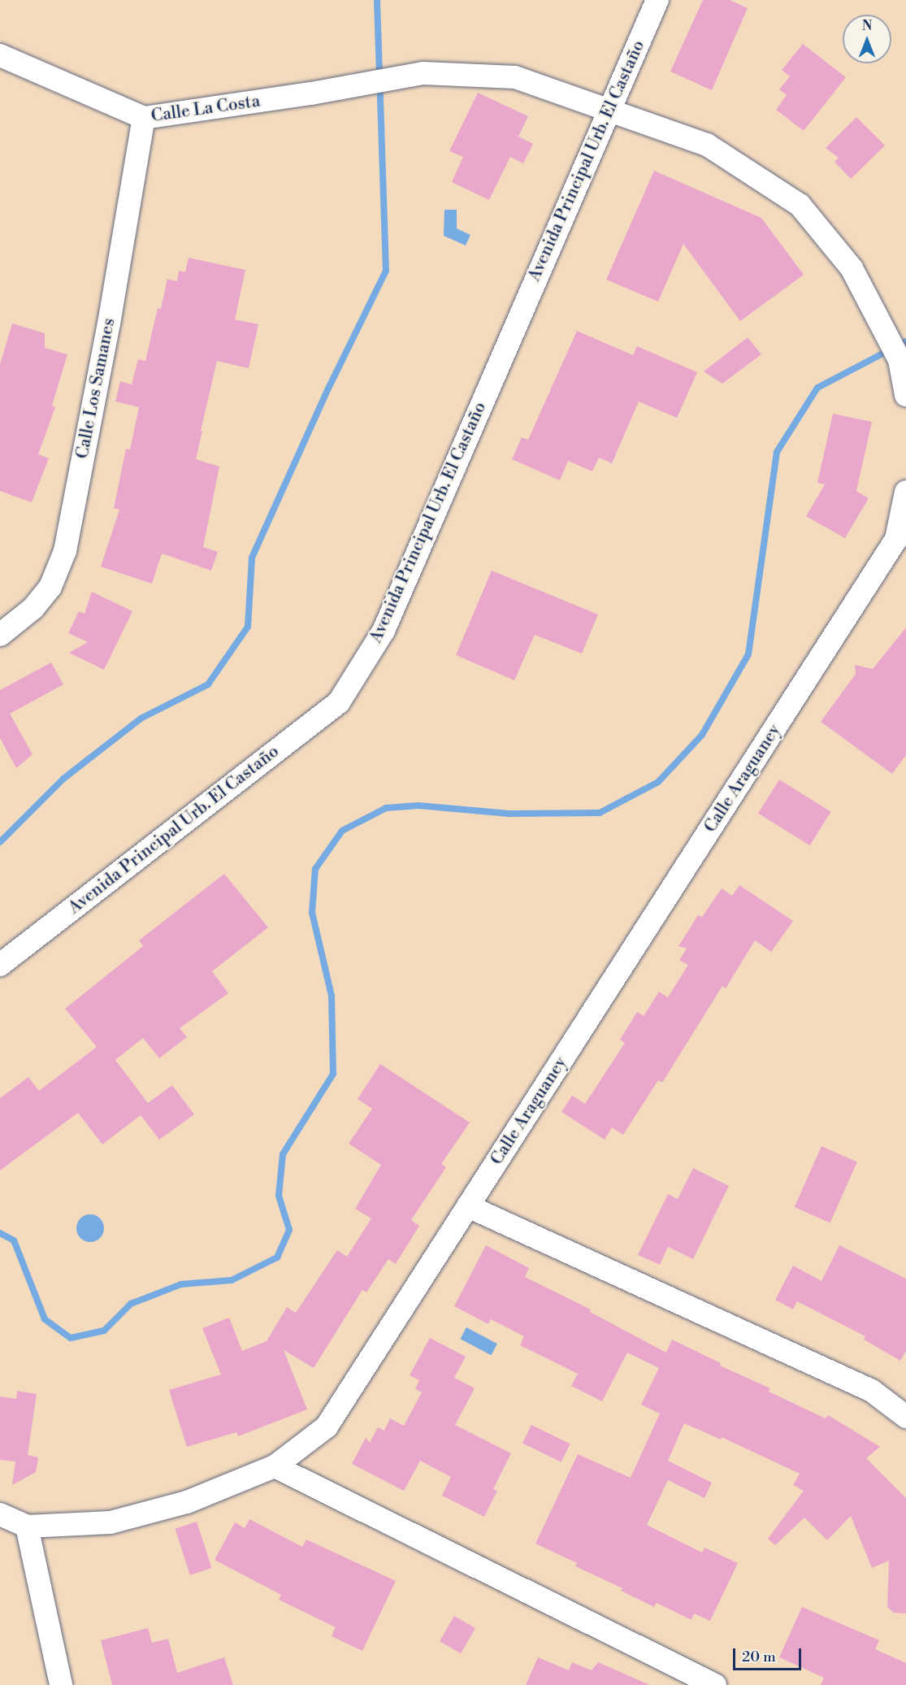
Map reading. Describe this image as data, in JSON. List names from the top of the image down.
{
  "streets": {
    "street": [
      "Calle La Costa",
      "Avenida Principal Urb. El Castaño",
      "Calle Los Samanes",
      "Calle Araguaney"
    ]
  },
  "crossings": [
    ["Calle La Costa", "Avenida Principal Urb. El Castaño"],
    ["Calle La Costa", "Calle Los Samanes"]
  ],
  "scale_bar": "20 m",
  "north": "top"
}
